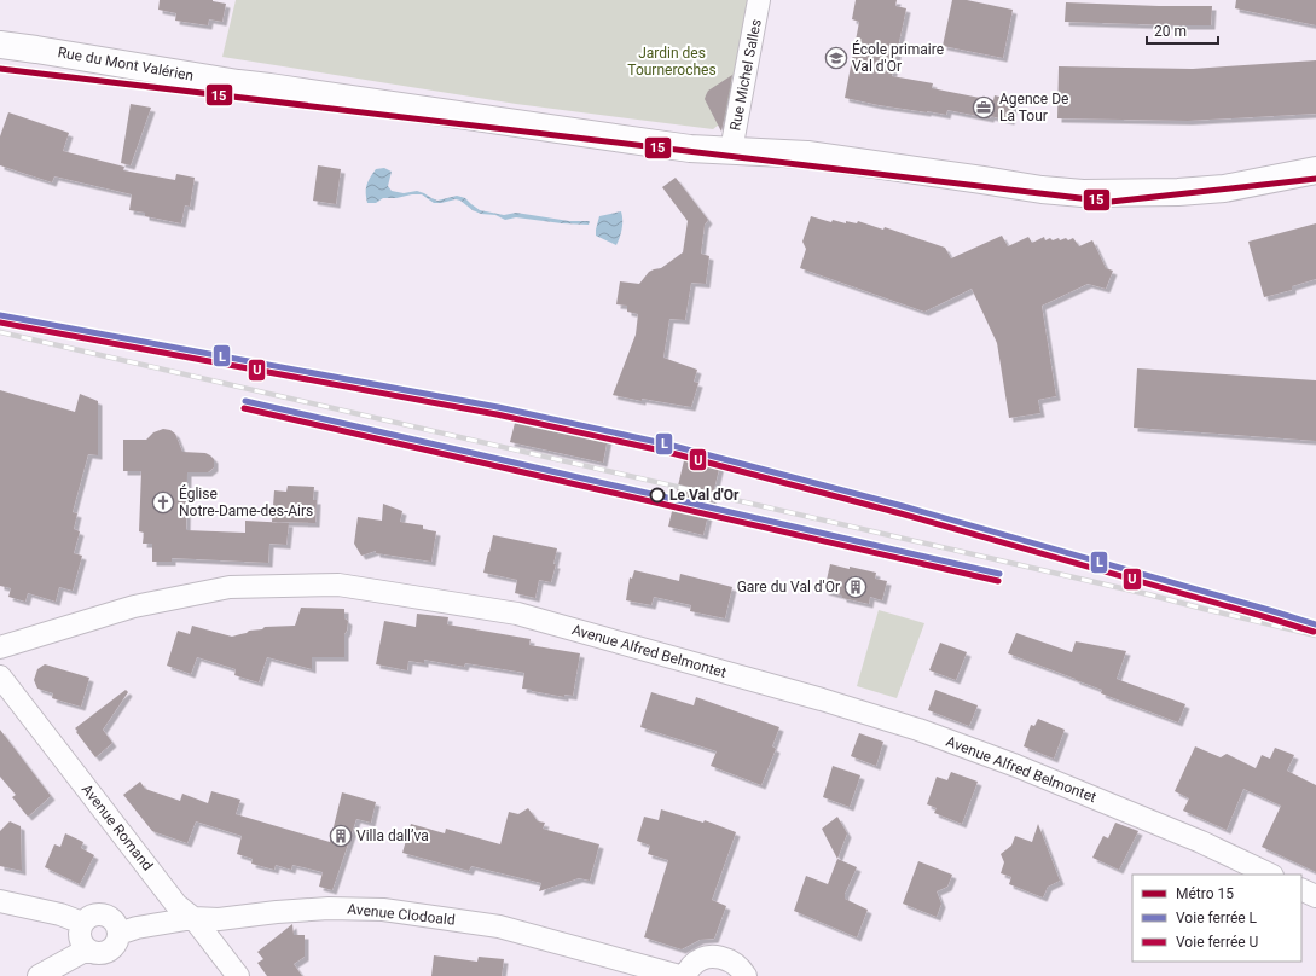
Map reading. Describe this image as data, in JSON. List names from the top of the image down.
{
  "streets": {
    "main road": ["Rue du Mont Valérien"],
    "street": [
      "Rue Michel Salles",
      "Avenue Alfred Belmontet",
      "Avenue Romand",
      "Avenue Clodoald"
    ]
  },
  "crossings": [
    ["Rue du Mont Valérien", "Rue Michel Salles"],
    ["Avenue Romand", "Avenue Clodoald"]
  ],
  "parks": ["Jardin des Tourneroches"],
  "places": {
    "school or university": ["École primaire Val d'Or"],
    "office": ["Agence De La Tour"],
    "other": ["Le Val d'Or"],
    "church": ["Église Notre-Dame-des-Airs"],
    "building": ["Gare du Val d'Or", "Villa dall’va"]
  },
  "lines": ["metro line 15", "rail line L", "rail line U"],
  "legend": ["Métro 15", "Voie ferrée L", "Voie ferrée U"],
  "scale_bar": "20 m"
}
